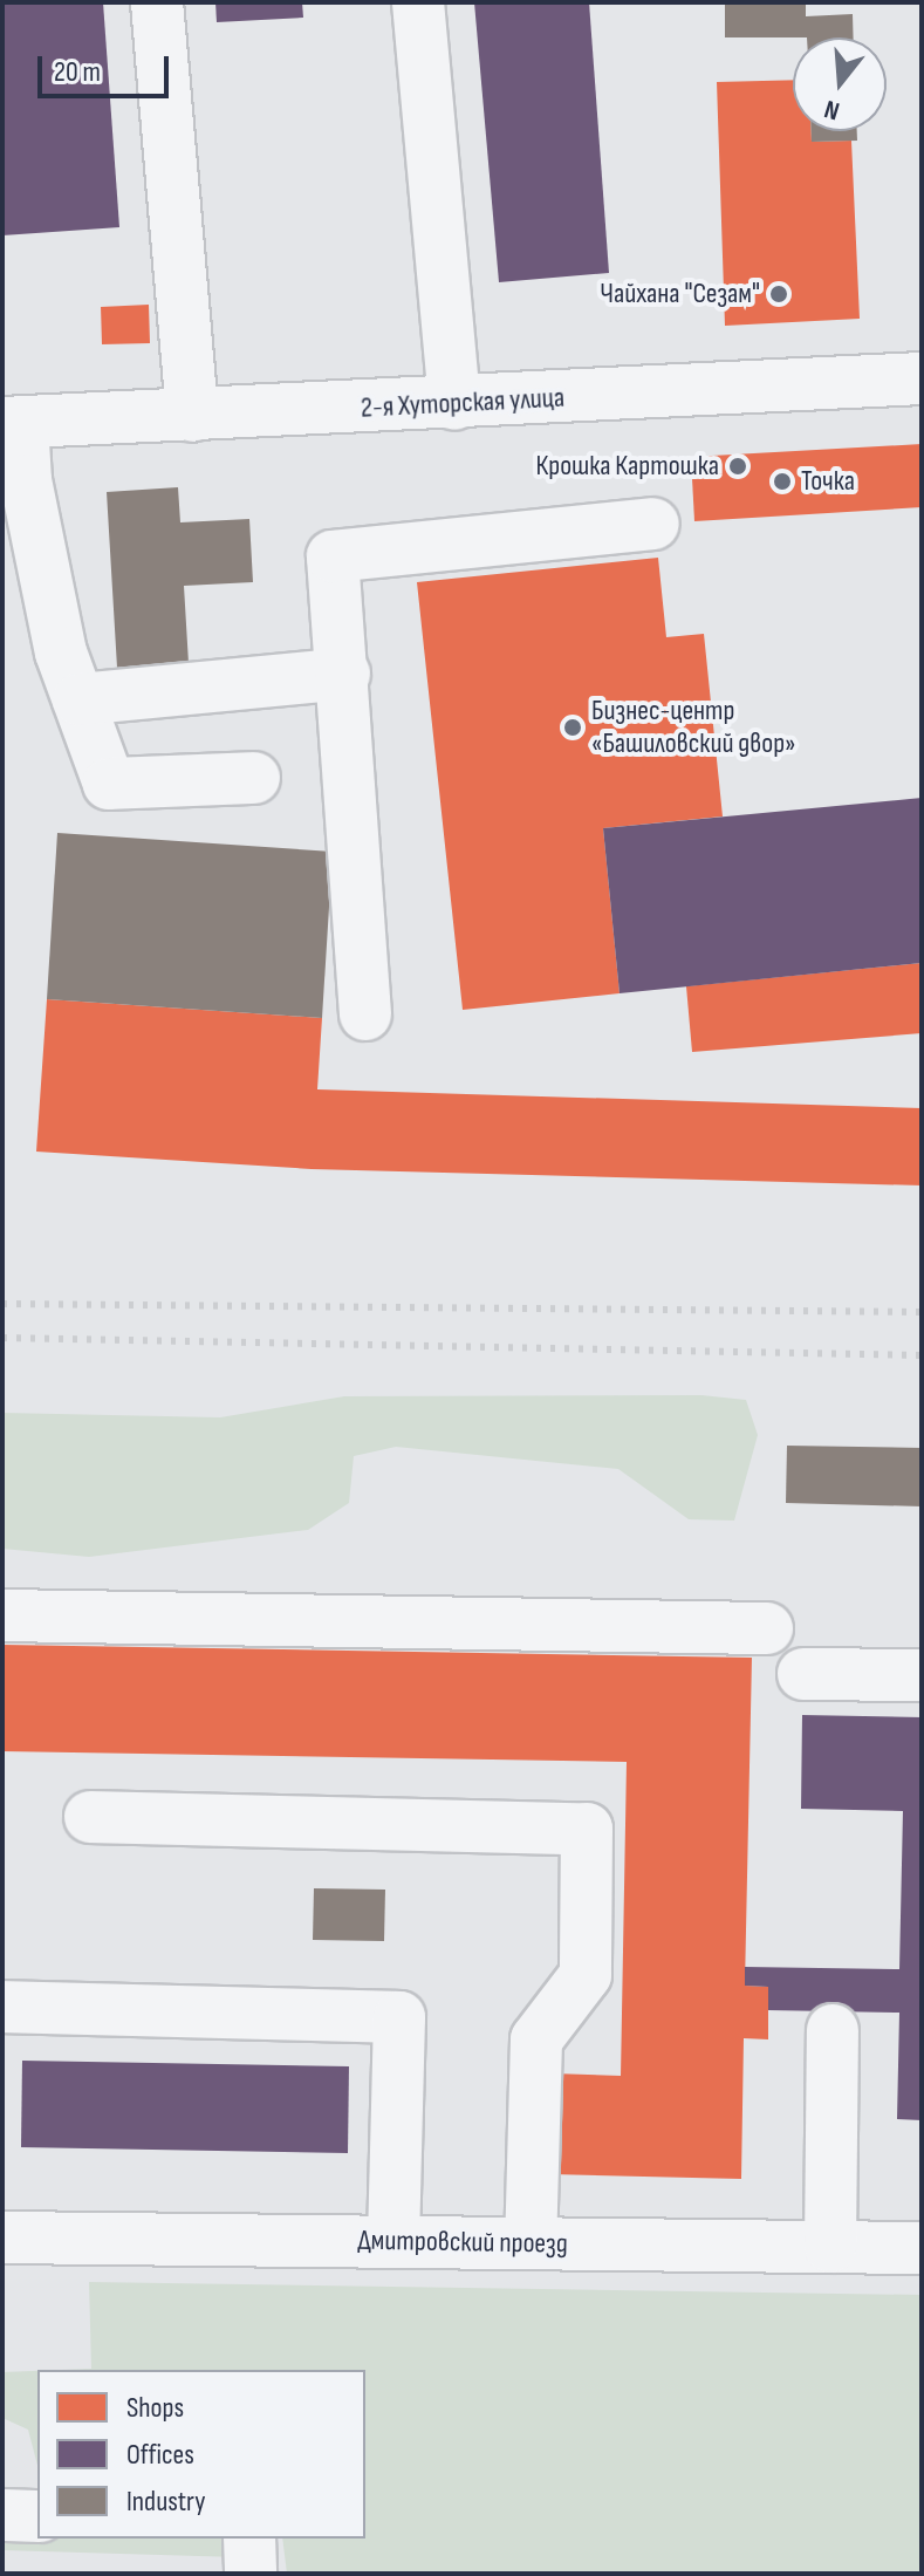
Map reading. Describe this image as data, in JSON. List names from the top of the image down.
{
  "streets": {
    "street": ["2-я Хуторская улица", "Дмитровский проезд"]
  },
  "places": [
    "Чайхана \"Сезам\"",
    "Крошка Картошка",
    "Точка",
    "Бизнес-центр «Башиловский двор»"
  ],
  "legend": ["Shops", "Offices", "Industry"],
  "scale_bar": "20 m",
  "north": "bottom"
}
